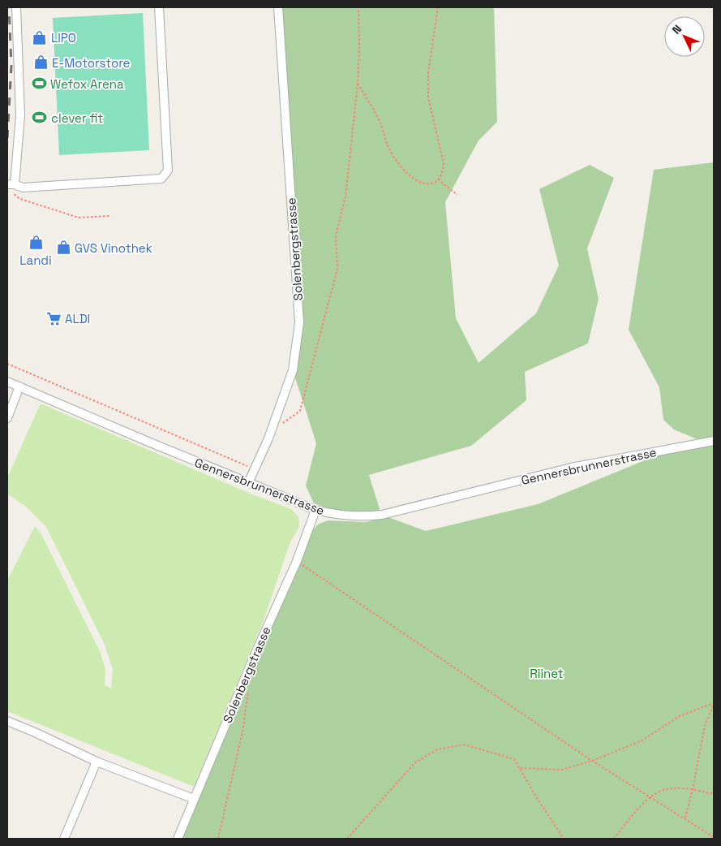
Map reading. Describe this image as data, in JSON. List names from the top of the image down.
{
  "streets": {
    "street": ["Solenbergstrasse", "Gennersbrunnerstrasse"]
  },
  "crossings": [
    ["Solenbergstrasse", "Gennersbrunnerstrasse"]
  ],
  "parks": ["Riinet"],
  "places": {
    "shop": [
      "LIPO",
      "E-Motorstore",
      "Landi",
      "GVS Vinothek"
    ],
    "sports": ["Wefox Arena", "clever fit"],
    "supermarket": ["ALDI"]
  },
  "north": "top left"
}
